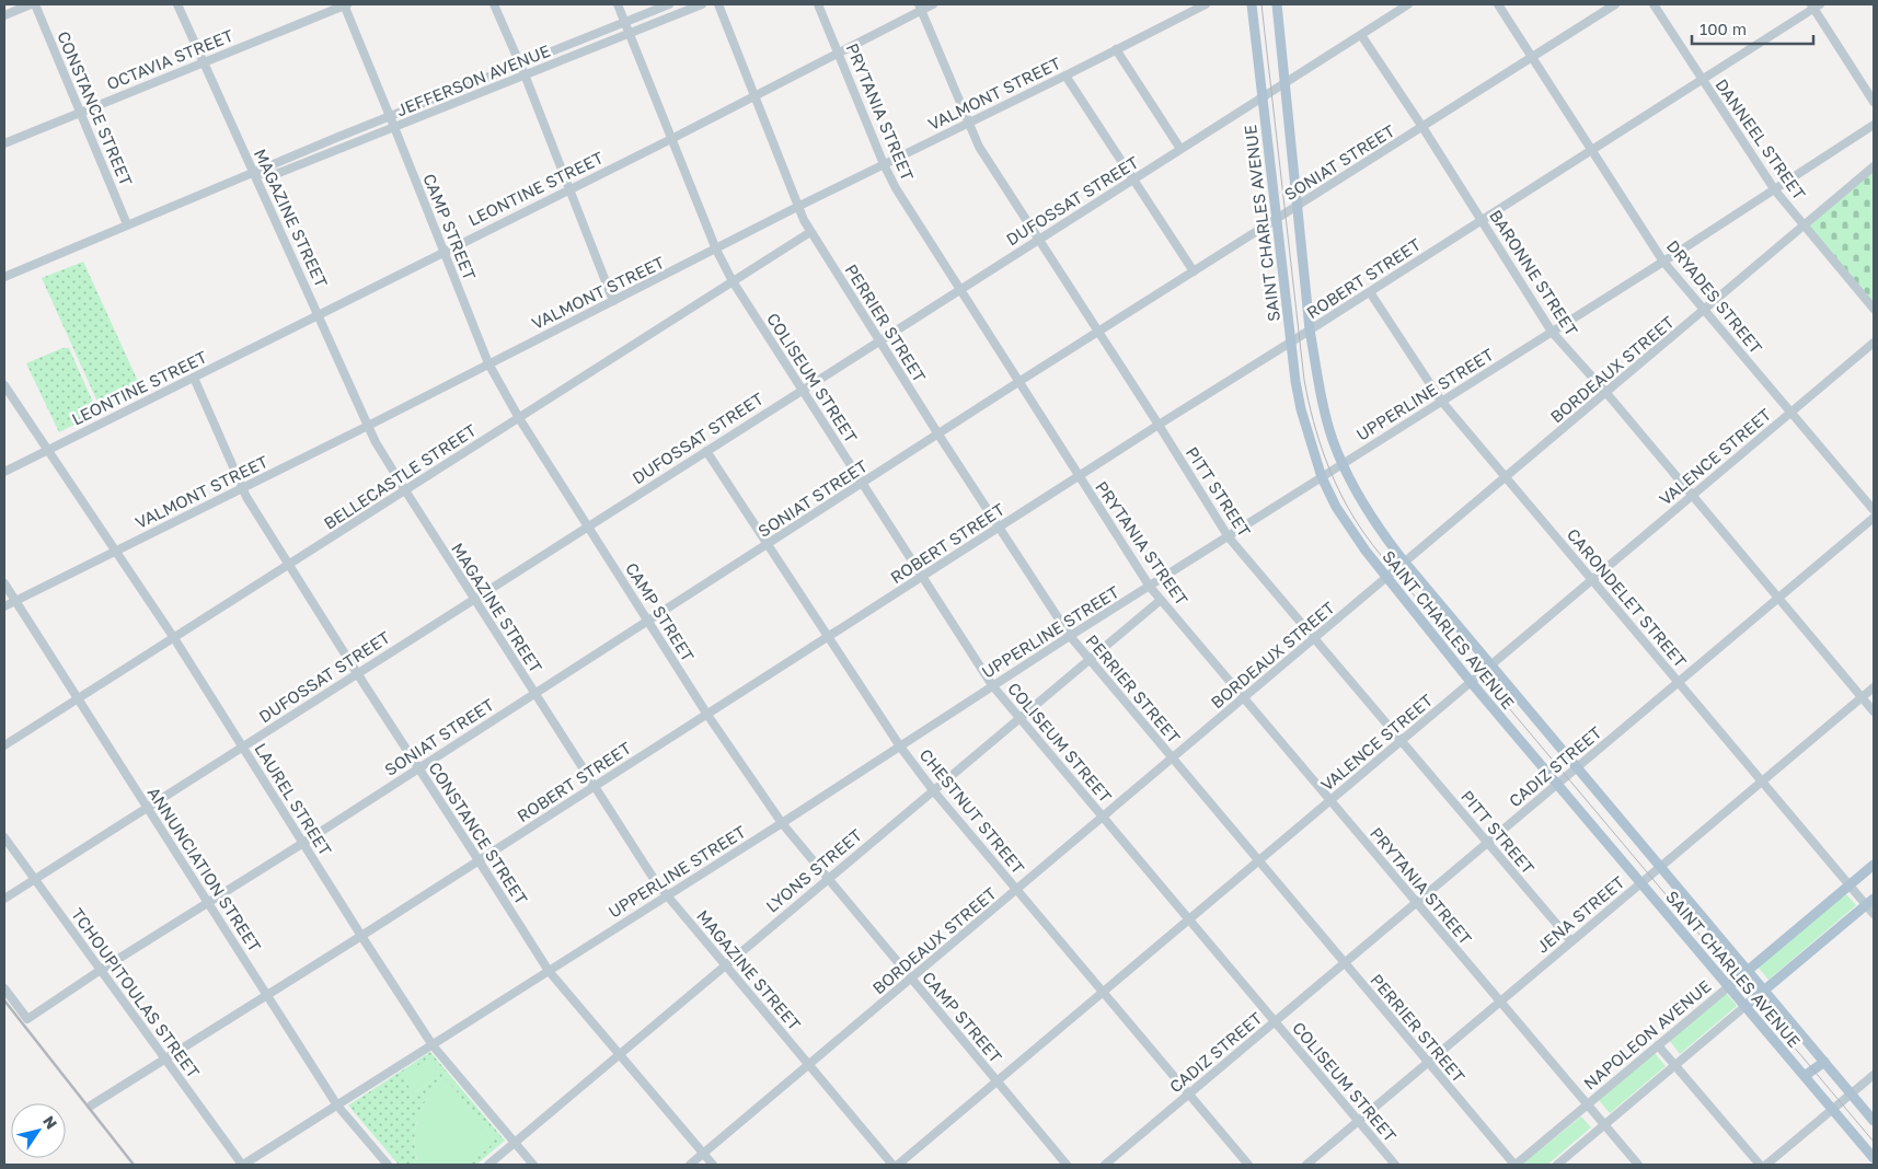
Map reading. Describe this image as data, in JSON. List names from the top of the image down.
{
  "streets": {
    "main road": ["SAINT CHARLES AVENUE", "NAPOLEON AVENUE"],
    "street": [
      "OCTAVIA STREET",
      "JEFFERSON AVENUE",
      "VALMONT STREET",
      "CONSTANCE STREET",
      "PRYTANIA STREET",
      "DANNEEL STREET",
      "SONIAT STREET",
      "LEONTINE STREET",
      "DUFOSSAT STREET",
      "MAGAZINE STREET",
      "CAMP STREET",
      "BARONNE STREET",
      "ROBERT STREET",
      "DRYADES STREET",
      "PERRIER STREET",
      "BORDEAUX STREET",
      "COLISEUM STREET",
      "UPPERLINE STREET",
      "VALENCE STREET",
      "BELLECASTLE STREET",
      "PITT STREET",
      "CARONDELET STREET",
      "CADIZ STREET",
      "LAUREL STREET",
      "CHESTNUT STREET",
      "ANNUNCIATION STREET",
      "LYONS STREET",
      "JENA STREET",
      "TCHOUPITOULAS STREET"
    ]
  },
  "crossings": [
    ["OCTAVIA STREET", "CONSTANCE STREET"],
    ["OCTAVIA STREET", "MAGAZINE STREET"],
    ["OCTAVIA STREET", "CAMP STREET"],
    ["JEFFERSON AVENUE", "CONSTANCE STREET"],
    ["JEFFERSON AVENUE", "MAGAZINE STREET"],
    ["JEFFERSON AVENUE", "CAMP STREET"],
    ["JEFFERSON AVENUE", "COLISEUM STREET"],
    ["VALMONT STREET", "CONSTANCE STREET"],
    ["VALMONT STREET", "PRYTANIA STREET"],
    ["VALMONT STREET", "MAGAZINE STREET"],
    ["VALMONT STREET", "CAMP STREET"],
    ["VALMONT STREET", "PERRIER STREET"],
    ["VALMONT STREET", "COLISEUM STREET"],
    ["VALMONT STREET", "PITT STREET"],
    ["VALMONT STREET", "LAUREL STREET"],
    ["VALMONT STREET", "ANNUNCIATION STREET"],
    ["CONSTANCE STREET", "SONIAT STREET"],
    ["CONSTANCE STREET", "LEONTINE STREET"],
    ["CONSTANCE STREET", "DUFOSSAT STREET"],
    ["CONSTANCE STREET", "ROBERT STREET"],
    ["CONSTANCE STREET", "BORDEAUX STREET"],
    ["CONSTANCE STREET", "UPPERLINE STREET"],
    ["CONSTANCE STREET", "BELLECASTLE STREET"],
    ["CONSTANCE STREET", "LYONS STREET"],
    ["PRYTANIA STREET", "SONIAT STREET"],
    ["PRYTANIA STREET", "LEONTINE STREET"],
    ["PRYTANIA STREET", "DUFOSSAT STREET"],
    ["PRYTANIA STREET", "ROBERT STREET"],
    ["PRYTANIA STREET", "BORDEAUX STREET"],
    ["PRYTANIA STREET", "UPPERLINE STREET"],
    ["PRYTANIA STREET", "VALENCE STREET"],
    ["PRYTANIA STREET", "CADIZ STREET"],
    ["PRYTANIA STREET", "LYONS STREET"],
    ["PRYTANIA STREET", "JENA STREET"],
    ["PRYTANIA STREET", "NAPOLEON AVENUE"],
    ["DANNEEL STREET", "ROBERT STREET"],
    ["DANNEEL STREET", "BORDEAUX STREET"],
    ["DANNEEL STREET", "UPPERLINE STREET"],
    ["SONIAT STREET", "MAGAZINE STREET"],
    ["SONIAT STREET", "SAINT CHARLES AVENUE"],
    ["SONIAT STREET", "CAMP STREET"],
    ["SONIAT STREET", "BARONNE STREET"],
    ["SONIAT STREET", "DRYADES STREET"],
    ["SONIAT STREET", "PERRIER STREET"],
    ["SONIAT STREET", "COLISEUM STREET"],
    ["SONIAT STREET", "PITT STREET"],
    ["SONIAT STREET", "LAUREL STREET"],
    ["SONIAT STREET", "CHESTNUT STREET"],
    ["SONIAT STREET", "ANNUNCIATION STREET"],
    ["SONIAT STREET", "TCHOUPITOULAS STREET"],
    ["LEONTINE STREET", "MAGAZINE STREET"],
    ["LEONTINE STREET", "CAMP STREET"],
    ["LEONTINE STREET", "PERRIER STREET"],
    ["LEONTINE STREET", "COLISEUM STREET"],
    ["LEONTINE STREET", "PITT STREET"],
    ["LEONTINE STREET", "LAUREL STREET"],
    ["DUFOSSAT STREET", "MAGAZINE STREET"],
    ["DUFOSSAT STREET", "SAINT CHARLES AVENUE"],
    ["DUFOSSAT STREET", "CAMP STREET"],
    ["DUFOSSAT STREET", "BARONNE STREET"],
    ["DUFOSSAT STREET", "PERRIER STREET"],
    ["DUFOSSAT STREET", "COLISEUM STREET"],
    ["DUFOSSAT STREET", "PITT STREET"],
    ["DUFOSSAT STREET", "LAUREL STREET"],
    ["DUFOSSAT STREET", "CHESTNUT STREET"],
    ["DUFOSSAT STREET", "ANNUNCIATION STREET"],
    ["DUFOSSAT STREET", "TCHOUPITOULAS STREET"],
    ["MAGAZINE STREET", "ROBERT STREET"],
    ["MAGAZINE STREET", "BORDEAUX STREET"],
    ["MAGAZINE STREET", "UPPERLINE STREET"],
    ["MAGAZINE STREET", "BELLECASTLE STREET"],
    ["MAGAZINE STREET", "LYONS STREET"],
    ["SAINT CHARLES AVENUE", "ROBERT STREET"],
    ["SAINT CHARLES AVENUE", "BORDEAUX STREET"],
    ["SAINT CHARLES AVENUE", "UPPERLINE STREET"],
    ["SAINT CHARLES AVENUE", "VALENCE STREET"],
    ["SAINT CHARLES AVENUE", "CADIZ STREET"],
    ["SAINT CHARLES AVENUE", "JENA STREET"],
    ["SAINT CHARLES AVENUE", "NAPOLEON AVENUE"],
    ["CAMP STREET", "ROBERT STREET"],
    ["CAMP STREET", "BORDEAUX STREET"],
    ["CAMP STREET", "UPPERLINE STREET"],
    ["CAMP STREET", "VALENCE STREET"],
    ["CAMP STREET", "BELLECASTLE STREET"],
    ["CAMP STREET", "LYONS STREET"],
    ["BARONNE STREET", "ROBERT STREET"],
    ["BARONNE STREET", "BORDEAUX STREET"],
    ["BARONNE STREET", "UPPERLINE STREET"],
    ["BARONNE STREET", "VALENCE STREET"],
    ["BARONNE STREET", "CADIZ STREET"],
    ["BARONNE STREET", "JENA STREET"],
    ["ROBERT STREET", "DRYADES STREET"],
    ["ROBERT STREET", "PERRIER STREET"],
    ["ROBERT STREET", "COLISEUM STREET"],
    ["ROBERT STREET", "PITT STREET"],
    ["ROBERT STREET", "CARONDELET STREET"],
    ["ROBERT STREET", "LAUREL STREET"],
    ["ROBERT STREET", "CHESTNUT STREET"],
    ["ROBERT STREET", "ANNUNCIATION STREET"],
    ["ROBERT STREET", "TCHOUPITOULAS STREET"],
    ["DRYADES STREET", "BORDEAUX STREET"],
    ["DRYADES STREET", "UPPERLINE STREET"],
    ["DRYADES STREET", "VALENCE STREET"],
    ["PERRIER STREET", "BORDEAUX STREET"],
    ["PERRIER STREET", "UPPERLINE STREET"],
    ["PERRIER STREET", "VALENCE STREET"],
    ["PERRIER STREET", "BELLECASTLE STREET"],
    ["PERRIER STREET", "CADIZ STREET"],
    ["PERRIER STREET", "LYONS STREET"],
    ["PERRIER STREET", "JENA STREET"],
    ["PERRIER STREET", "NAPOLEON AVENUE"],
    ["BORDEAUX STREET", "COLISEUM STREET"],
    ["BORDEAUX STREET", "PITT STREET"],
    ["BORDEAUX STREET", "CARONDELET STREET"],
    ["BORDEAUX STREET", "CHESTNUT STREET"],
    ["COLISEUM STREET", "UPPERLINE STREET"],
    ["COLISEUM STREET", "VALENCE STREET"],
    ["COLISEUM STREET", "BELLECASTLE STREET"],
    ["COLISEUM STREET", "CADIZ STREET"],
    ["COLISEUM STREET", "LYONS STREET"],
    ["COLISEUM STREET", "JENA STREET"],
    ["UPPERLINE STREET", "PITT STREET"],
    ["UPPERLINE STREET", "CARONDELET STREET"],
    ["UPPERLINE STREET", "LAUREL STREET"],
    ["UPPERLINE STREET", "CHESTNUT STREET"],
    ["UPPERLINE STREET", "ANNUNCIATION STREET"],
    ["UPPERLINE STREET", "TCHOUPITOULAS STREET"],
    ["VALENCE STREET", "PITT STREET"],
    ["VALENCE STREET", "CARONDELET STREET"],
    ["VALENCE STREET", "CHESTNUT STREET"],
    ["BELLECASTLE STREET", "LAUREL STREET"],
    ["BELLECASTLE STREET", "ANNUNCIATION STREET"],
    ["PITT STREET", "CADIZ STREET"],
    ["PITT STREET", "JENA STREET"],
    ["CARONDELET STREET", "CADIZ STREET"],
    ["CARONDELET STREET", "JENA STREET"],
    ["CARONDELET STREET", "NAPOLEON AVENUE"],
    ["CADIZ STREET", "CHESTNUT STREET"],
    ["LAUREL STREET", "LYONS STREET"],
    ["CHESTNUT STREET", "LYONS STREET"]
  ],
  "scale_bar": "100 m",
  "north": "top right"
}
